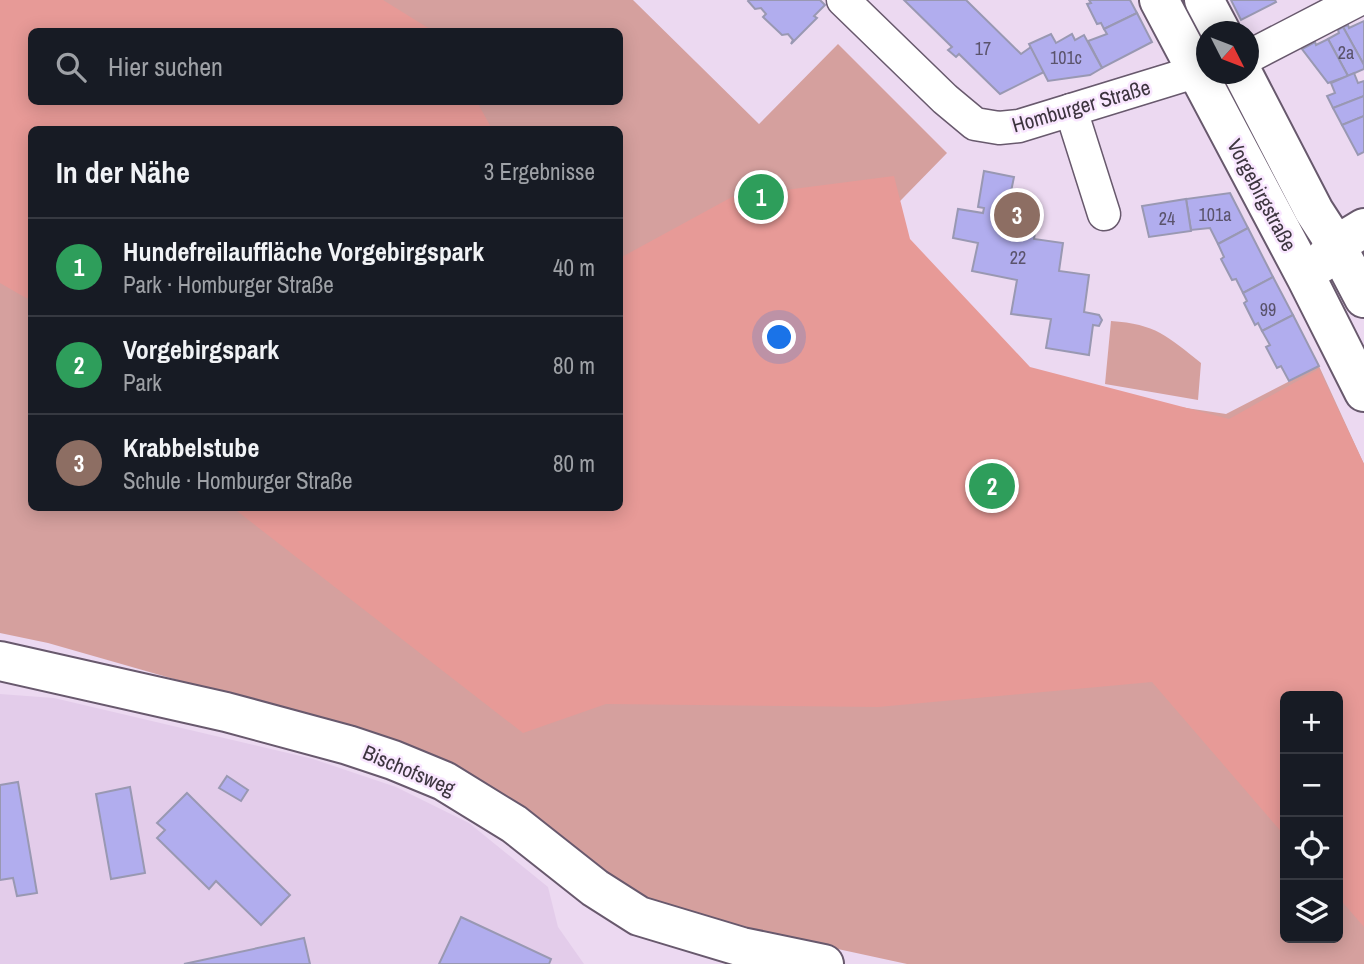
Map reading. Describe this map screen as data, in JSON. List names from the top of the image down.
{
  "streets": {
    "main road": ["Vorgebirgstraße", "Bischofsweg"],
    "street": ["Homburger Straße"]
  },
  "house_numbers": [
    "17",
    "2a",
    "101c",
    "101a",
    "24",
    "22",
    "99"
  ],
  "north": "bottom right",
  "page": {
    "search": "Hier suchen",
    "heading": ["In der Nähe", "3 Ergebnisse"],
    "pins": ["1", "3", "2"],
    "list": [
      {
        "mark": "1",
        "name": "Hundefreilauffläche Vorgebirgspark",
        "note": "Park · Homburger Straße",
        "value": "40 m"
      },
      {
        "mark": "2",
        "name": "Vorgebirgspark",
        "note": "Park",
        "value": "80 m"
      },
      {
        "mark": "3",
        "name": "Krabbelstube",
        "note": "Schule · Homburger Straße",
        "value": "80 m"
      }
    ],
    "map_buttons": ["+", "−"]
  }
}
